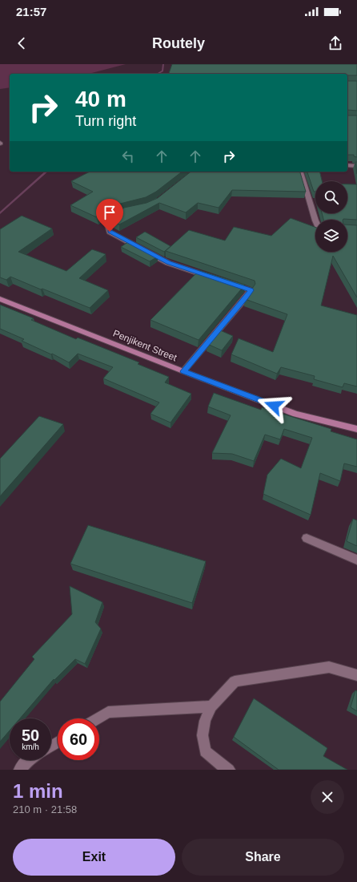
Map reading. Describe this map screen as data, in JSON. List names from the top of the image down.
{
  "streets": {
    "main road": ["Penjikent Street"]
  },
  "page": {
    "status": "21:57",
    "header": "Routely",
    "turn": ["40 m", "Turn right"],
    "speed": "50 km/h",
    "limit": "60",
    "heading": ["1 min", "210 m · 21:58"],
    "buttons": ["Exit", "Share"]
  }
}
